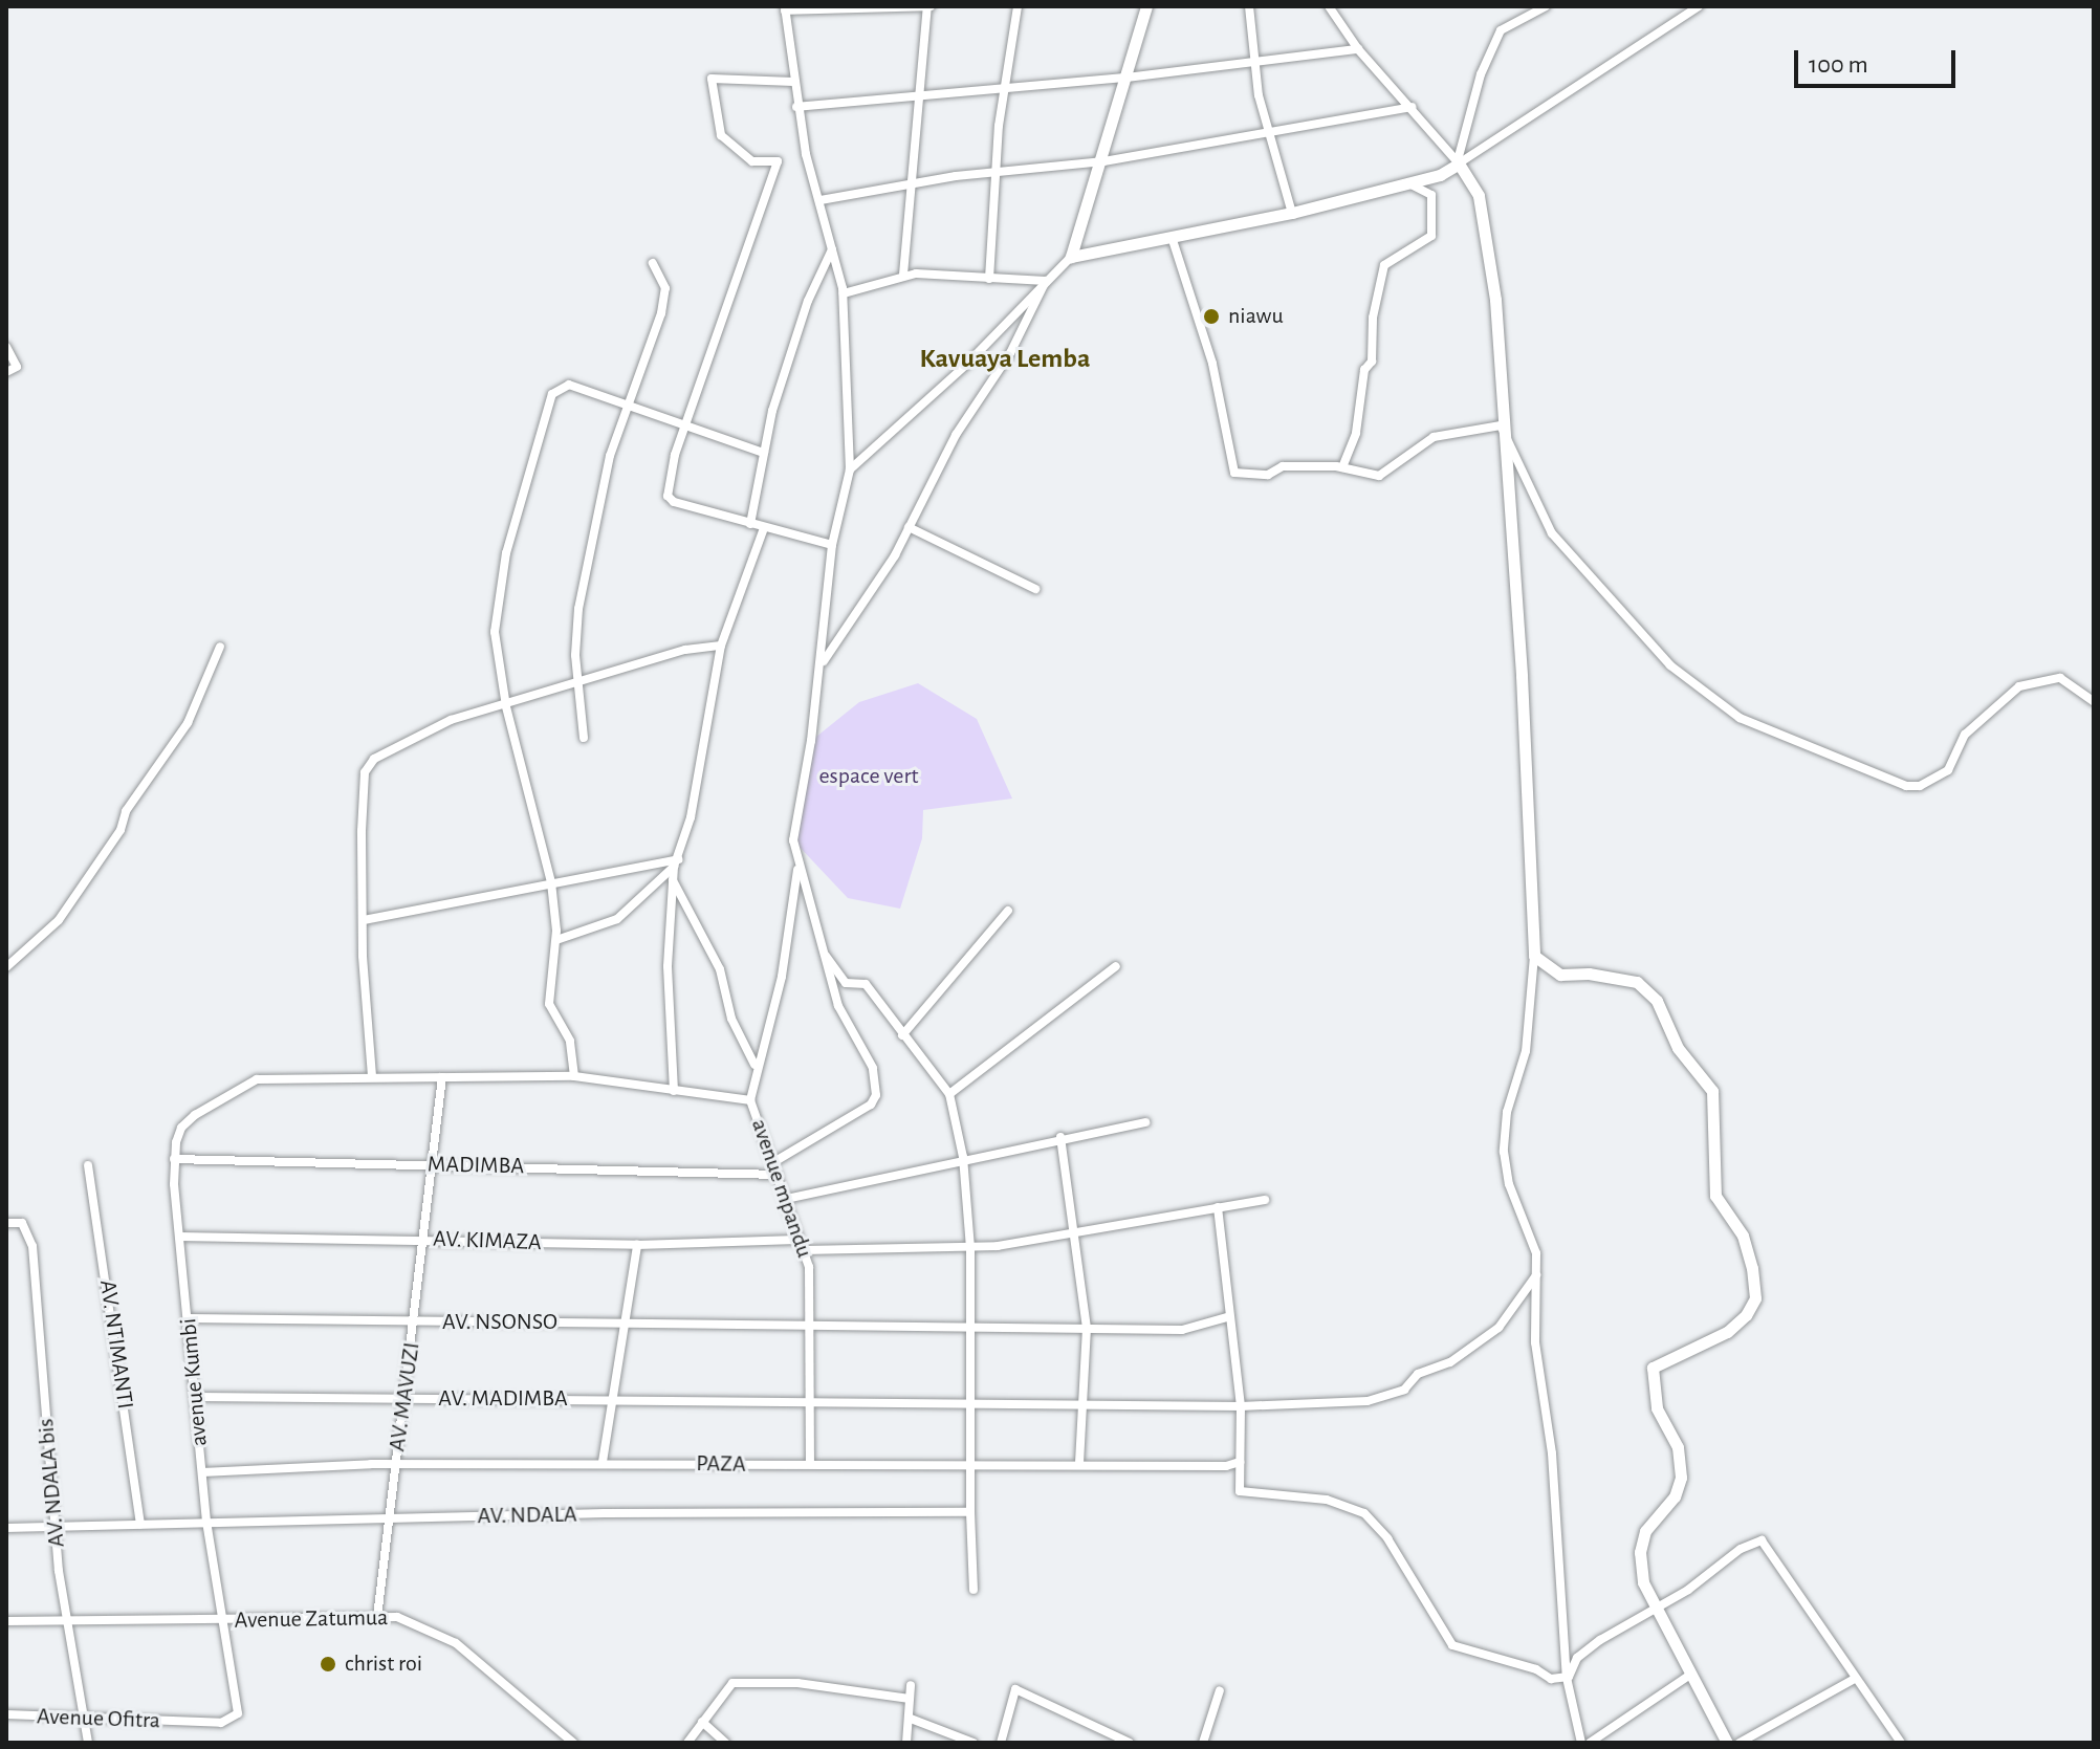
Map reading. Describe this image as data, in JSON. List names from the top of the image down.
{
  "streets": {
    "street": [
      "MADIMBA",
      "avenue mpandu",
      "AV. KIMAZA",
      "AV. NSONSO",
      "AV. NTIMANTI",
      "avenue Kumbi",
      "AV. MAVUZI",
      "AV. MADIMBA",
      "PAZA",
      "AV. NDALA bis",
      "AV. NDALA",
      "Avenue Zatumua",
      "Avenue Ofitra"
    ]
  },
  "crossings": [
    ["MADIMBA", "avenue mpandu"],
    ["MADIMBA", "avenue Kumbi"],
    ["MADIMBA", "AV. MAVUZI"],
    ["avenue mpandu", "AV. KIMAZA"],
    ["avenue mpandu", "AV. NSONSO"],
    ["avenue mpandu", "AV. MADIMBA"],
    ["avenue mpandu", "PAZA"],
    ["AV. KIMAZA", "avenue Kumbi"],
    ["AV. KIMAZA", "AV. MAVUZI"],
    ["AV. NSONSO", "avenue Kumbi"],
    ["AV. NSONSO", "AV. MAVUZI"],
    ["AV. NTIMANTI", "AV. NDALA"],
    ["avenue Kumbi", "AV. MADIMBA"],
    ["avenue Kumbi", "PAZA"],
    ["avenue Kumbi", "AV. NDALA"],
    ["avenue Kumbi", "Avenue Zatumua"],
    ["avenue Kumbi", "Avenue Ofitra"],
    ["AV. MAVUZI", "AV. MADIMBA"],
    ["AV. MAVUZI", "PAZA"],
    ["AV. MAVUZI", "AV. NDALA"],
    ["AV. MAVUZI", "Avenue Zatumua"],
    ["AV. NDALA bis", "AV. NDALA"],
    ["AV. NDALA bis", "Avenue Zatumua"],
    ["AV. NDALA bis", "Avenue Ofitra"]
  ],
  "districts": ["Kavuaya Lemba"],
  "parks": ["espace vert"],
  "places": ["niawu", "christ roi"],
  "scale_bar": "100 m"
}
